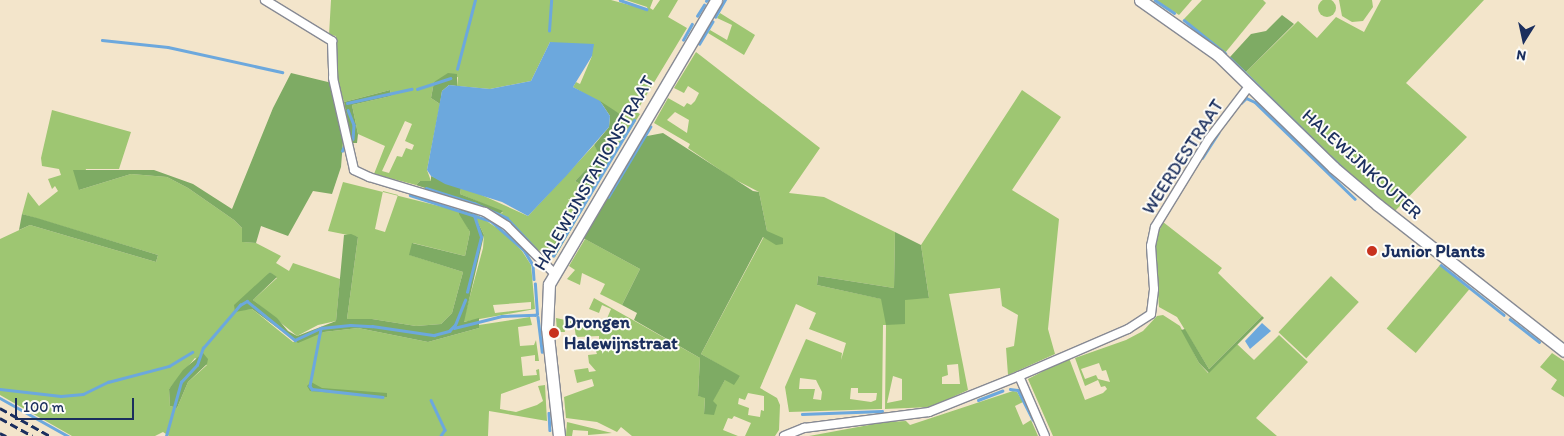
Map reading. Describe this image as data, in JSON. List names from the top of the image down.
{
  "streets": {
    "street": ["WEERDESTRAAT", "HALEWIJNKOUTER", "HALEWIJNSTATIONSTRAAT"]
  },
  "crossings": [
    ["WEERDESTRAAT", "HALEWIJNKOUTER"]
  ],
  "places": ["Junior Plants", "Drongen Halewijnstraat"],
  "scale_bar": "100 m",
  "north": "bottom"
}
